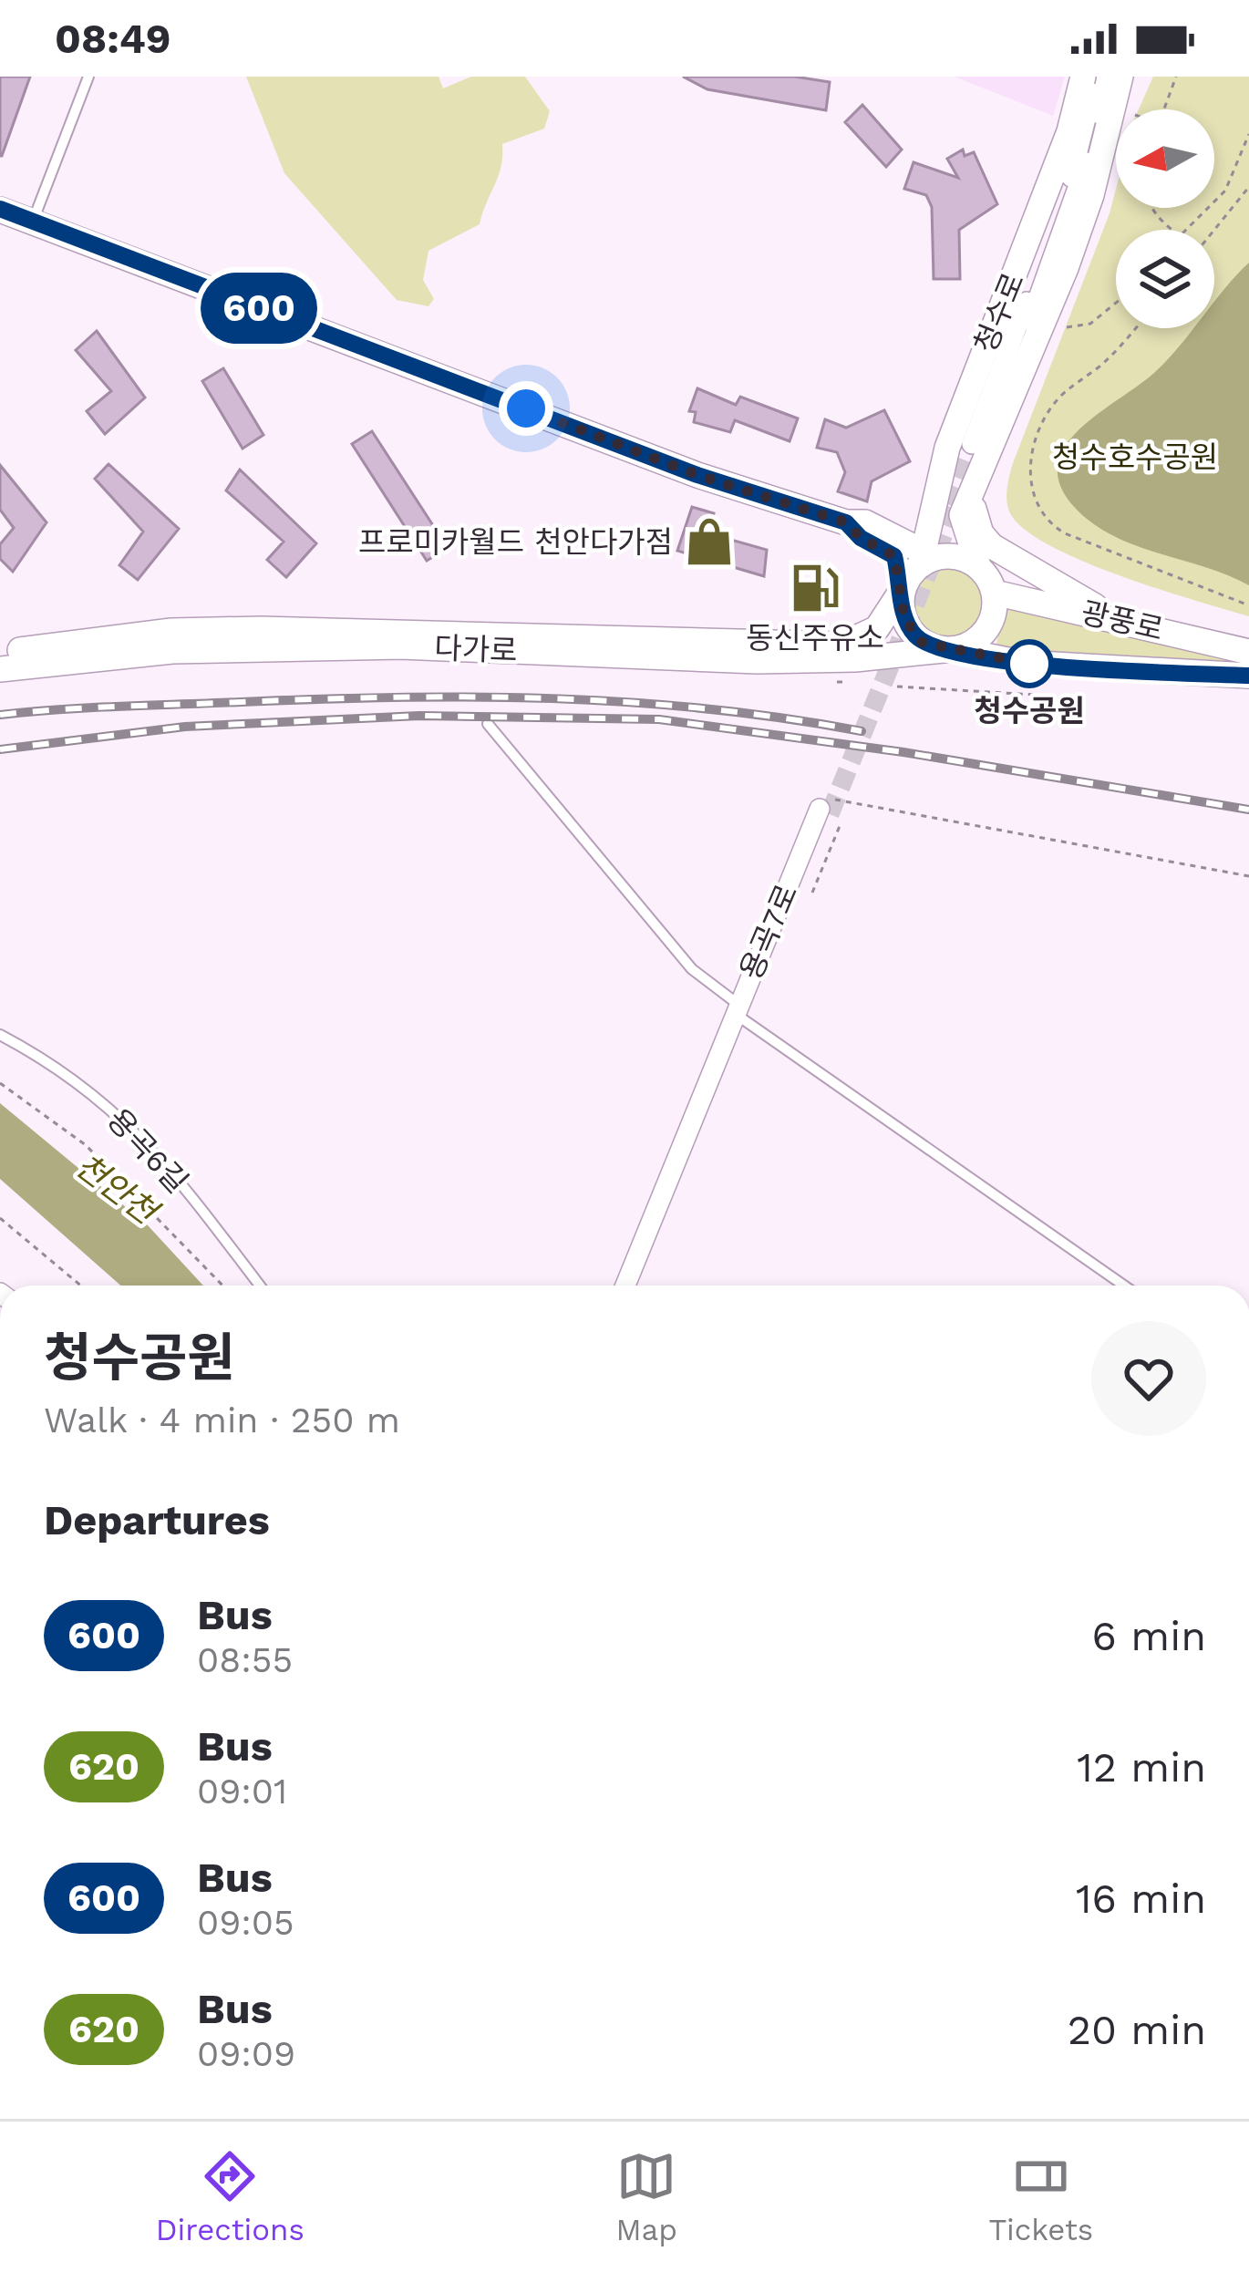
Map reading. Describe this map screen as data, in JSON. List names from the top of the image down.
{
  "streets": {
    "street": [
      "청수로",
      "광풍로",
      "다가로",
      "용곡7로"
    ],
    "lane": ["용곡6길"]
  },
  "crossings": [
    ["청수로", "광풍로"],
    ["청수로", "다가로"],
    ["광풍로", "다가로"]
  ],
  "water": ["천안천"],
  "parks": ["청수호수공원"],
  "places": {
    "shop": ["프로미카월드 천안다가점"],
    "fuel station": ["동신주유소"],
    "other": ["청수공원"]
  },
  "lines": ["bus line 600"],
  "north": "left",
  "page": {
    "status": "08:49",
    "on_map": "600",
    "heading": [
      ["청수공원", "Walk · 4 min · 250 m"],
      "Departures"
    ],
    "list": [
      {
        "mark": "600",
        "name": "Bus",
        "note": "08:55",
        "value": "6 min"
      },
      {
        "mark": "620",
        "name": "Bus",
        "note": "09:01",
        "value": "12 min"
      },
      {
        "mark": "600",
        "name": "Bus",
        "note": "09:05",
        "value": "16 min"
      },
      {
        "mark": "620",
        "name": "Bus",
        "note": "09:09",
        "value": "20 min"
      }
    ],
    "tabs": ["Directions", "Map", "Tickets"]
  }
}
